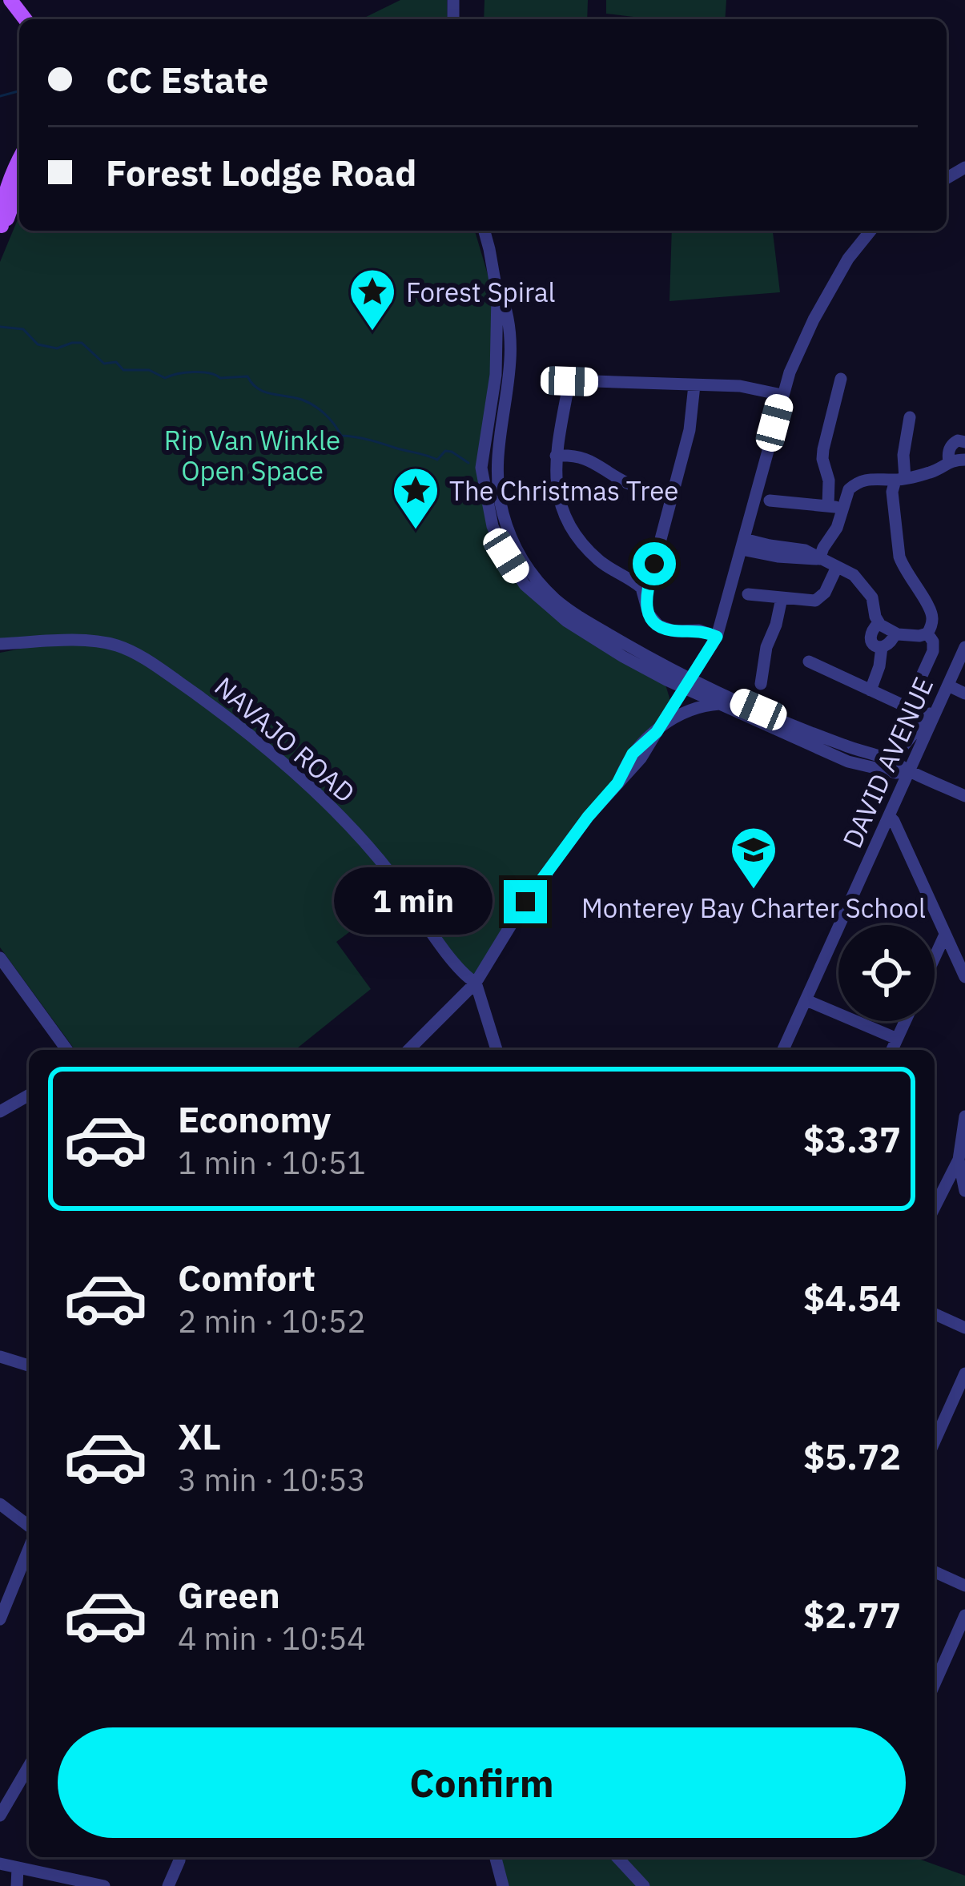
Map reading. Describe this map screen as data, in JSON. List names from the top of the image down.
{
  "streets": {
    "street": ["NAVAJO ROAD", "DAVID AVENUE"]
  },
  "parks": ["Rip Van Winkle Open Space"],
  "places": {
    "place": ["Forest Spiral", "The Christmas Tree"],
    "school or university": ["Monterey Bay Charter School"]
  },
  "page": {
    "banner": ["CC Estate", "Forest Lodge Road"],
    "bubble": "1 min",
    "list": [
      {
        "name": "Economy",
        "note": "1 min · 10:51",
        "value": "$3.37"
      },
      {
        "name": "Comfort",
        "note": "2 min · 10:52",
        "value": "$4.54"
      },
      {
        "name": "XL",
        "note": "3 min · 10:53",
        "value": "$5.72"
      },
      {
        "name": "Green",
        "note": "4 min · 10:54",
        "value": "$2.77"
      }
    ],
    "buttons": "Confirm"
  }
}
